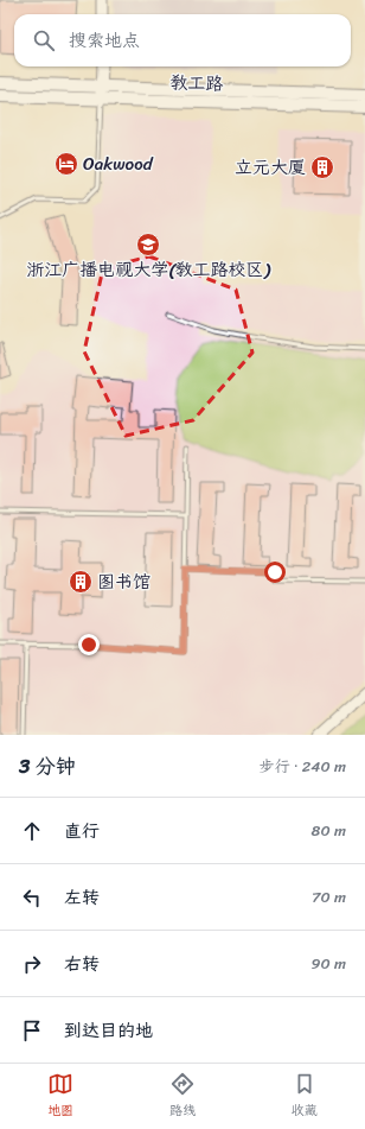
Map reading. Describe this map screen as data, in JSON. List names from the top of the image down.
{
  "streets": {
    "main road": ["教工路"]
  },
  "places": {
    "hotel": ["Oakwood"],
    "building": ["立元大厦", "图书馆"],
    "school or university": ["浙江广播电视大学(教工路校区)"]
  },
  "page": {
    "search": "搜索地点",
    "heading": ["3 分钟", "步行 · 240 m"],
    "list": [
      ["直行", "80 m"],
      ["左转", "70 m"],
      ["右转", "90 m"],
      "到达目的地"
    ],
    "nav": ["地图", "路线", "收藏"]
  }
}
